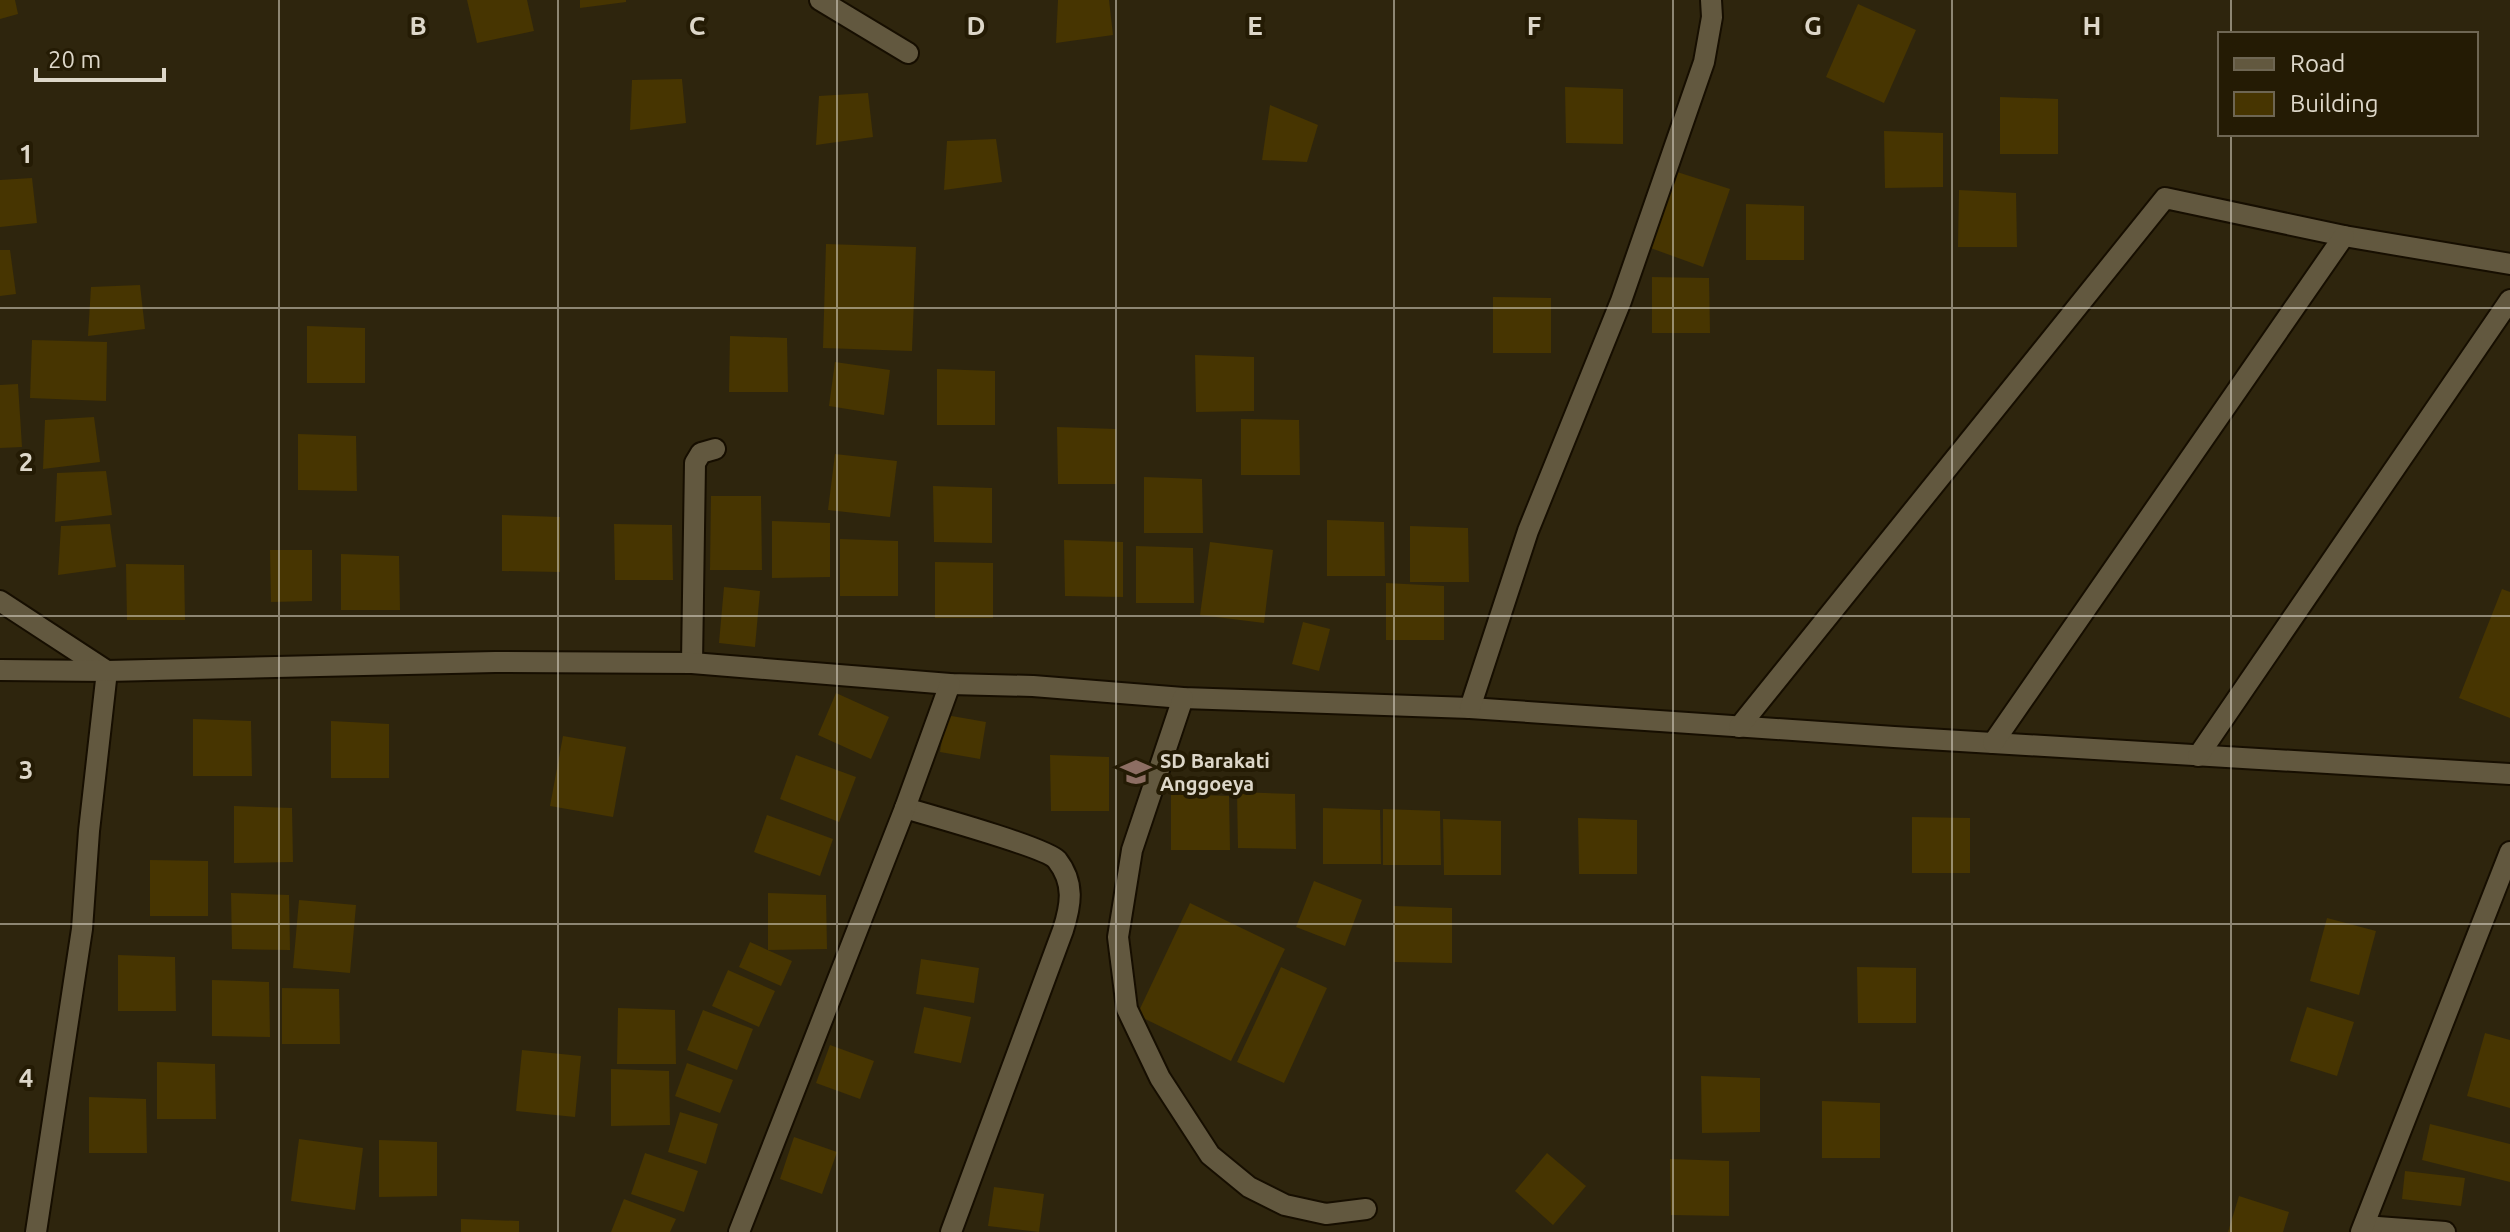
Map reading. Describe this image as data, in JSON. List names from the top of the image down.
{
  "places": {
    "school or university": ["SD Barakati Anggoeya"]
  },
  "legend": ["Road", "Building"],
  "scale_bar": "20 m",
  "grid": {
    "columns": [
      "B",
      "C",
      "D",
      "E",
      "F",
      "G",
      "H"
    ],
    "rows": [
      "1",
      "2",
      "3",
      "4"
    ]
  }
}
